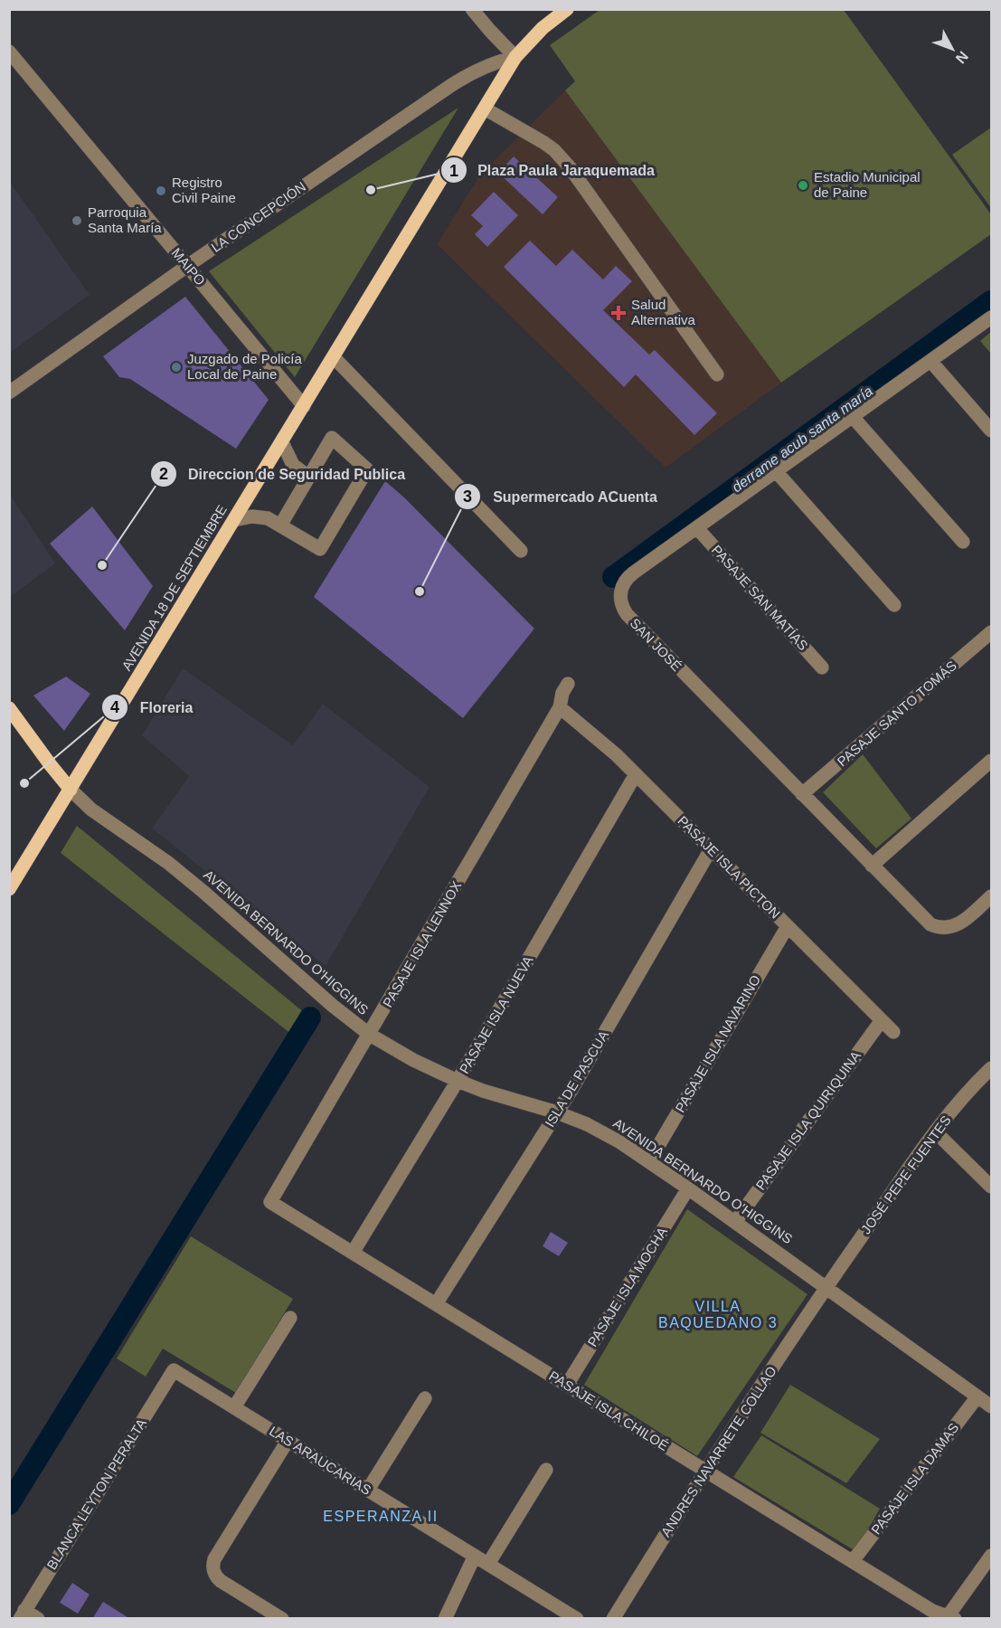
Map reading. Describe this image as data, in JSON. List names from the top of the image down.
{
  "streets": {
    "main road": ["AVENIDA 18 DE SEPTIEMBRE", "AVENIDA BERNARDO O'HIGGINS"],
    "street": [
      "LA CONCEPCIÓN",
      "MAIPO",
      "PASAJE SAN MATÍAS",
      "SAN JOSÉ",
      "PASAJE SANTO TOMÁS",
      "PASAJE ISLA PICTON",
      "PASAJE ISLA LENNOX",
      "PASAJE ISLA NUEVA",
      "PASAJE ISLA NAVARINO",
      "ISLA DE PASCUA",
      "PASAJE ISLA QUIRIQUINA",
      "JOSÉ PEPE FUENTES",
      "PASAJE ISLA MOCHA",
      "PASAJE ISLA CHILOÉ",
      "ANDRES NAVARRETE COLLAO",
      "LAS ARAUCARIAS",
      "PASAJE ISLA DAMAS",
      "BLANCA LEYTON PERALTA"
    ]
  },
  "crossings": [
    ["LA CONCEPCIÓN", "MAIPO"],
    ["LA CONCEPCIÓN", "AVENIDA 18 DE SEPTIEMBRE"],
    ["MAIPO", "AVENIDA 18 DE SEPTIEMBRE"],
    ["AVENIDA 18 DE SEPTIEMBRE", "AVENIDA BERNARDO O'HIGGINS"],
    ["PASAJE SAN MATÍAS", "SAN JOSÉ"],
    ["SAN JOSÉ", "PASAJE SANTO TOMÁS"],
    ["PASAJE ISLA PICTON", "PASAJE ISLA LENNOX"],
    ["PASAJE ISLA PICTON", "PASAJE ISLA NUEVA"],
    ["PASAJE ISLA PICTON", "PASAJE ISLA NAVARINO"],
    ["PASAJE ISLA PICTON", "ISLA DE PASCUA"],
    ["PASAJE ISLA PICTON", "PASAJE ISLA QUIRIQUINA"],
    ["AVENIDA BERNARDO O'HIGGINS", "PASAJE ISLA LENNOX"],
    ["AVENIDA BERNARDO O'HIGGINS", "PASAJE ISLA NUEVA"],
    ["AVENIDA BERNARDO O'HIGGINS", "PASAJE ISLA NAVARINO"],
    ["AVENIDA BERNARDO O'HIGGINS", "ISLA DE PASCUA"],
    ["AVENIDA BERNARDO O'HIGGINS", "PASAJE ISLA QUIRIQUINA"],
    ["AVENIDA BERNARDO O'HIGGINS", "JOSÉ PEPE FUENTES"],
    ["AVENIDA BERNARDO O'HIGGINS", "PASAJE ISLA MOCHA"],
    ["AVENIDA BERNARDO O'HIGGINS", "ANDRES NAVARRETE COLLAO"],
    ["AVENIDA BERNARDO O'HIGGINS", "PASAJE ISLA DAMAS"],
    ["PASAJE ISLA LENNOX", "PASAJE ISLA CHILOÉ"],
    ["PASAJE ISLA NUEVA", "PASAJE ISLA CHILOÉ"],
    ["ISLA DE PASCUA", "PASAJE ISLA CHILOÉ"],
    ["JOSÉ PEPE FUENTES", "ANDRES NAVARRETE COLLAO"],
    ["PASAJE ISLA MOCHA", "PASAJE ISLA CHILOÉ"],
    ["PASAJE ISLA CHILOÉ", "ANDRES NAVARRETE COLLAO"],
    ["PASAJE ISLA CHILOÉ", "PASAJE ISLA DAMAS"],
    ["LAS ARAUCARIAS", "BLANCA LEYTON PERALTA"]
  ],
  "districts": ["VILLA BAQUEDANO 3", "ESPERANZA II"],
  "water": ["derrame acub santa maría"],
  "places": {
    "other": [
      "Estadio Municipal de Paine",
      "Plaza Paula Jaraquemada",
      "Registro Civil Paine",
      "Parroquia Santa María",
      "Juzgado de Policía Local de Paine",
      "Direccion de Seguridad Publica",
      "Supermercado ACuenta",
      "Floreria"
    ],
    "health": ["Salud Alternativa"]
  },
  "north": "bottom right"
}
